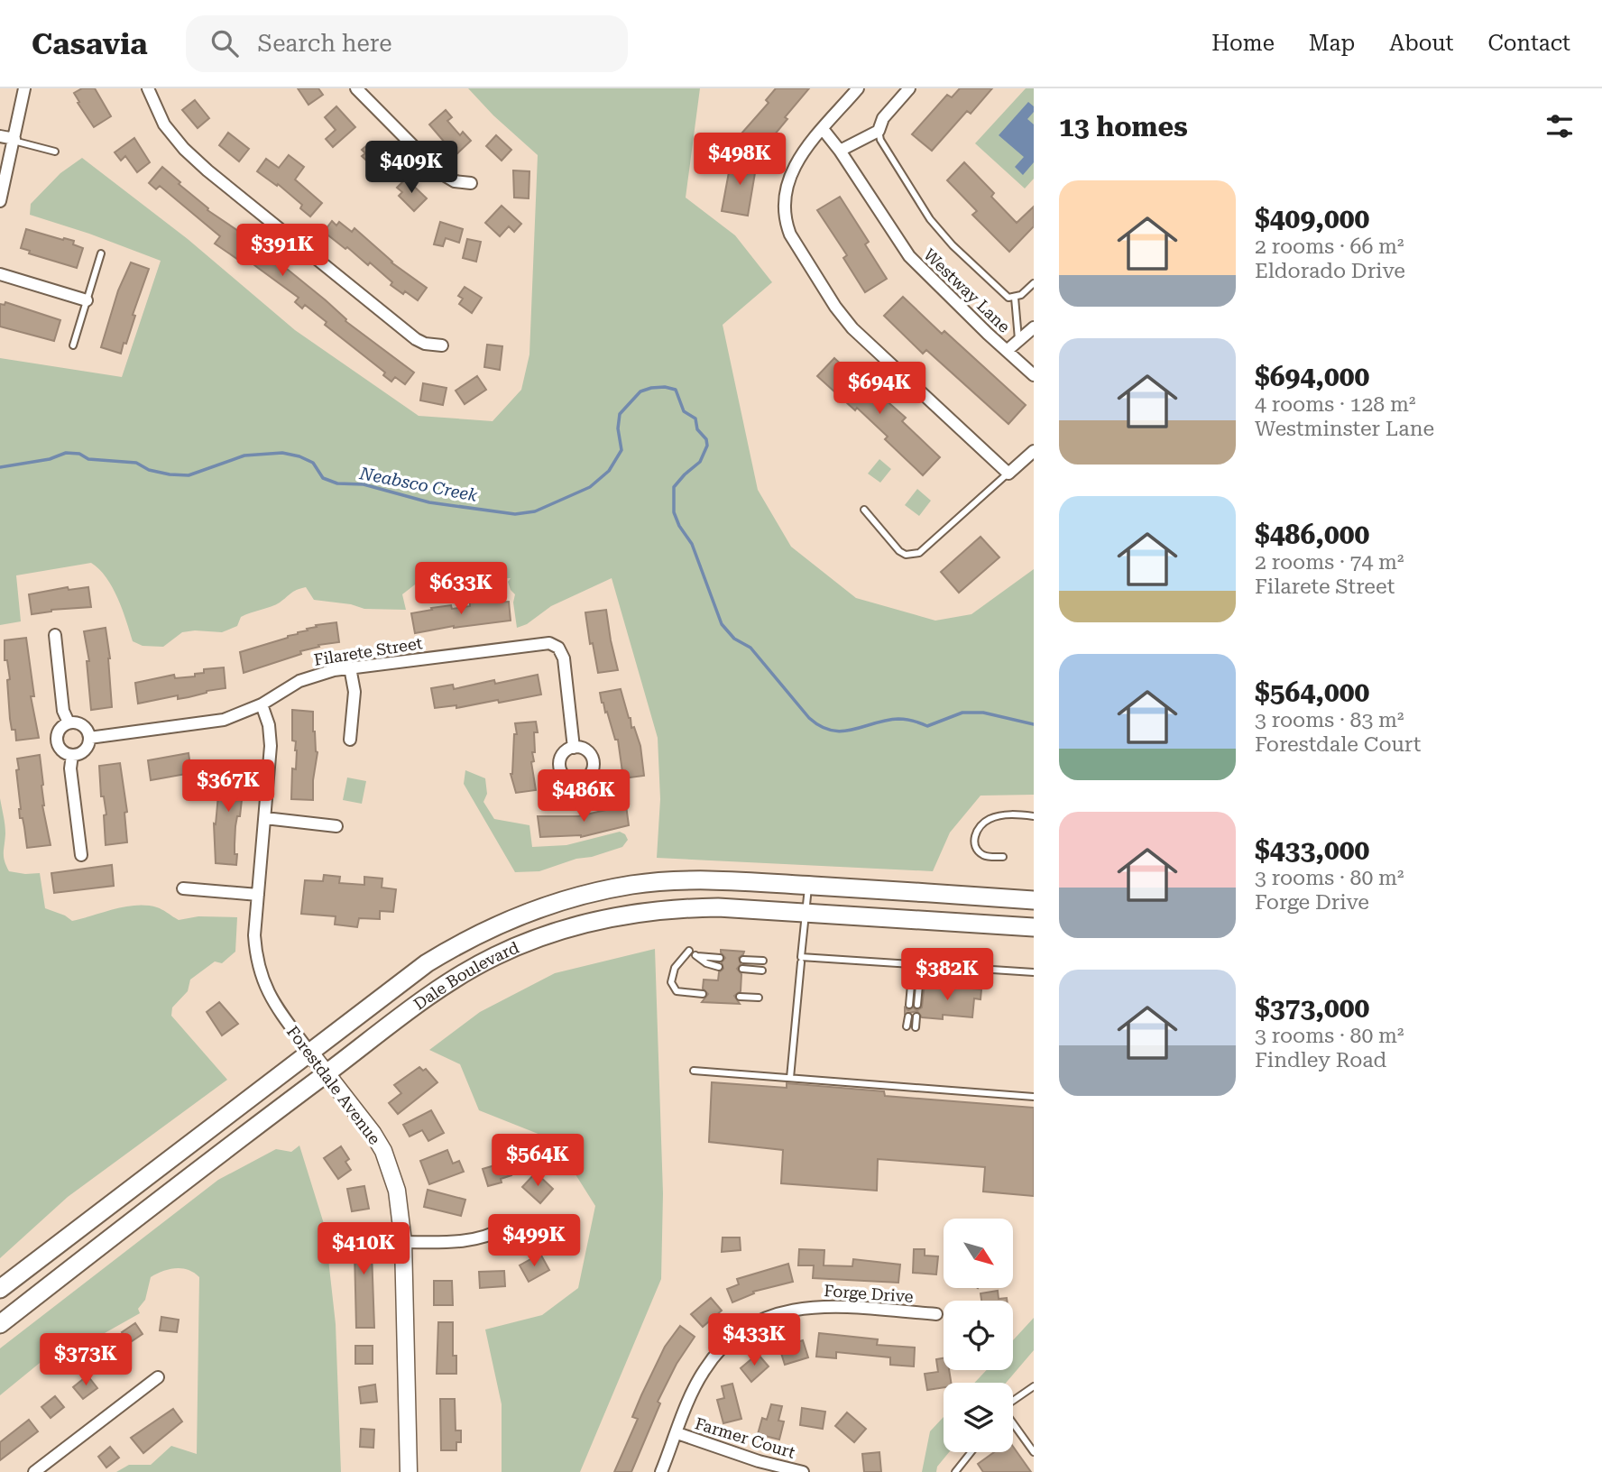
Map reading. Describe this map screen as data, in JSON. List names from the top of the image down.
{
  "streets": {
    "main road": ["Dale Boulevard"],
    "street": [
      "Westway Lane",
      "Filarete Street",
      "Forestdale Avenue",
      "Forge Drive",
      "Farmer Court"
    ]
  },
  "crossings": [
    ["Filarete Street", "Forestdale Avenue"],
    ["Dale Boulevard", "Forestdale Avenue"],
    ["Forge Drive", "Farmer Court"]
  ],
  "water": ["Neabsco Creek"],
  "north": "bottom right",
  "page": {
    "header": "Casavia",
    "search": "Search here",
    "nav": [
      "Home",
      "Map",
      "About",
      "Contact"
    ],
    "heading": "13 homes",
    "price": [
      "$498K",
      "$409K",
      "$391K",
      "$694K",
      "$633K",
      "$367K",
      "$486K",
      "$382K",
      "$564K",
      "$499K",
      "$410K",
      "$433K",
      "$373K"
    ],
    "list": [
      {
        "name": "$409,000",
        "note": "2 rooms · 66 m² · Eldorado Drive"
      },
      {
        "name": "$694,000",
        "note": "4 rooms · 128 m² · Westminster Lane"
      },
      {
        "name": "$486,000",
        "note": "2 rooms · 74 m² · Filarete Street"
      },
      {
        "name": "$564,000",
        "note": "3 rooms · 83 m² · Forestdale Court"
      },
      {
        "name": "$433,000",
        "note": "3 rooms · 80 m² · Forge Drive"
      },
      {
        "name": "$373,000",
        "note": "3 rooms · 80 m² · Findley Road"
      }
    ]
  }
}
